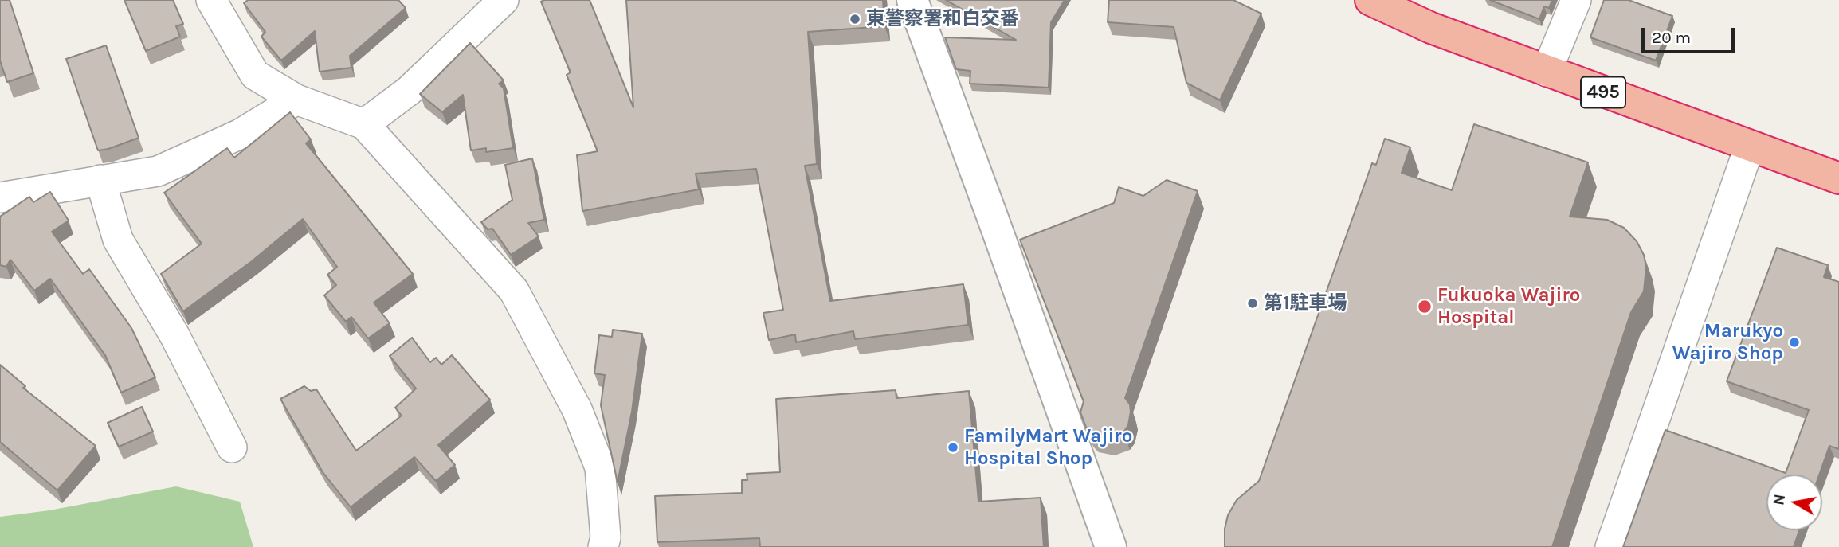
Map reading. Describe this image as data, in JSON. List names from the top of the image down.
{
  "streets": {
    "highway": ["495"]
  },
  "places": [
    "東警察署和白交番",
    "第1駐車場",
    "Fukuoka Wajiro Hospital",
    "Marukyo Wajiro Shop",
    "FamilyMart Wajiro Hospital Shop"
  ],
  "scale_bar": "20 m",
  "north": "left"
}
